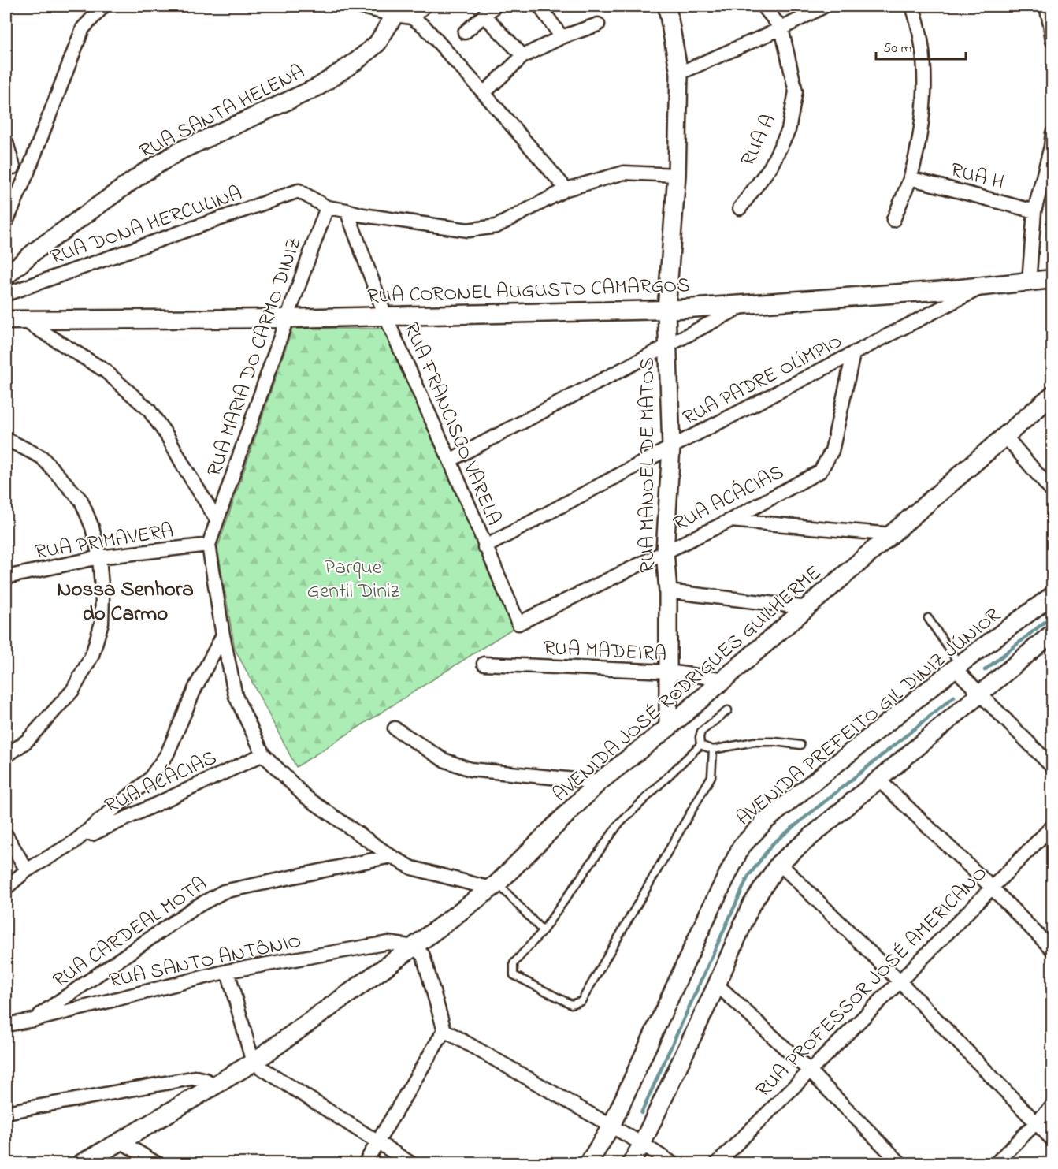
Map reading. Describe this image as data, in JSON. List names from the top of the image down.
{
  "streets": {
    "main road": ["RUA CORONEL AUGUSTO CAMARGOS", "AVENIDA JOSÉ RODRIGUES GUILHERME"],
    "street": [
      "RUA SANTA HELENA",
      "RUA A",
      "RUA H",
      "RUA DONA HERCULINA",
      "RUA MARIA DO CARMO DINIZ",
      "RUA PADRE OLÍMPIO",
      "RUA FRANCISCO VARELA",
      "RUA MANOEL DE MATOS",
      "RUA ACÁCIAS",
      "RUA PRIMAVERA",
      "RUA MADEIRA",
      "AVENIDA PREFEITO GIL DINIZ JÚNIOR",
      "RUA CARDEAL MOTA",
      "RUA SANTO ANTÔNIO",
      "RUA PROFESSOR JOSÉ AMERICANO"
    ]
  },
  "crossings": [
    ["RUA DONA HERCULINA", "RUA MARIA DO CARMO DINIZ"],
    ["RUA CORONEL AUGUSTO CAMARGOS", "RUA MARIA DO CARMO DINIZ"],
    ["RUA CORONEL AUGUSTO CAMARGOS", "RUA PADRE OLÍMPIO"],
    ["RUA CORONEL AUGUSTO CAMARGOS", "RUA FRANCISCO VARELA"],
    ["RUA CORONEL AUGUSTO CAMARGOS", "RUA MANOEL DE MATOS"],
    ["RUA MARIA DO CARMO DINIZ", "RUA PRIMAVERA"],
    ["RUA PADRE OLÍMPIO", "RUA FRANCISCO VARELA"],
    ["RUA PADRE OLÍMPIO", "RUA MANOEL DE MATOS"],
    ["RUA PADRE OLÍMPIO", "RUA ACÁCIAS"],
    ["RUA FRANCISCO VARELA", "RUA ACÁCIAS"],
    ["RUA MANOEL DE MATOS", "RUA ACÁCIAS"],
    ["RUA MANOEL DE MATOS", "RUA MADEIRA"],
    ["RUA MANOEL DE MATOS", "AVENIDA JOSÉ RODRIGUES GUILHERME"],
    ["RUA MADEIRA", "AVENIDA JOSÉ RODRIGUES GUILHERME"],
    ["AVENIDA JOSÉ RODRIGUES GUILHERME", "RUA SANTO ANTÔNIO"],
    ["RUA CARDEAL MOTA", "RUA SANTO ANTÔNIO"]
  ],
  "districts": ["Nossa Senhora do Carmo"],
  "parks": ["Parque Gentil Diniz"],
  "scale_bar": "50 m"
}
